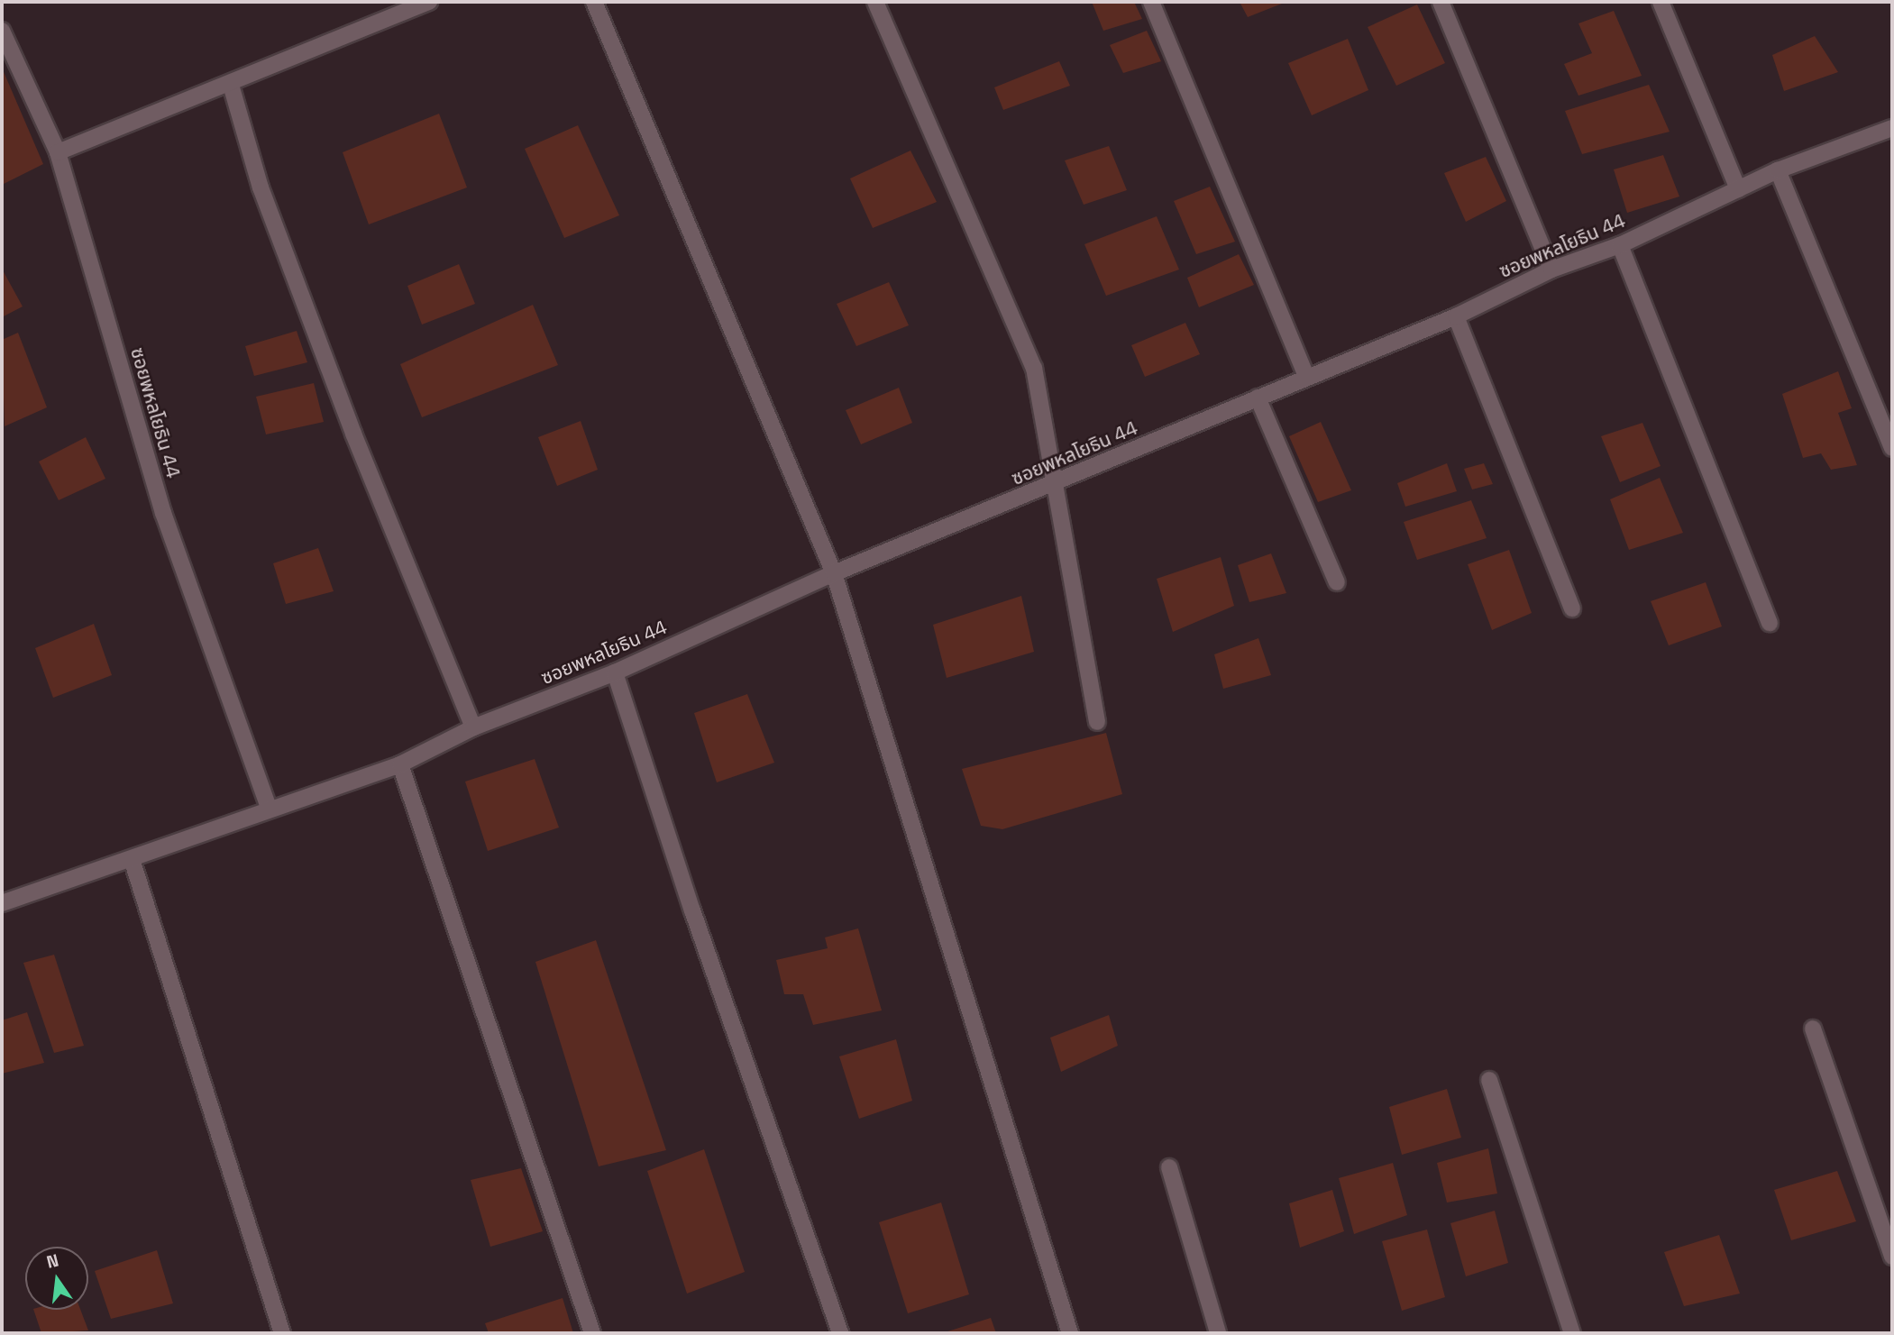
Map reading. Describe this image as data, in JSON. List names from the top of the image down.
{
  "streets": {
    "street": ["ซอยพหลโยธิน 44"]
  },
  "north": "top"
}
